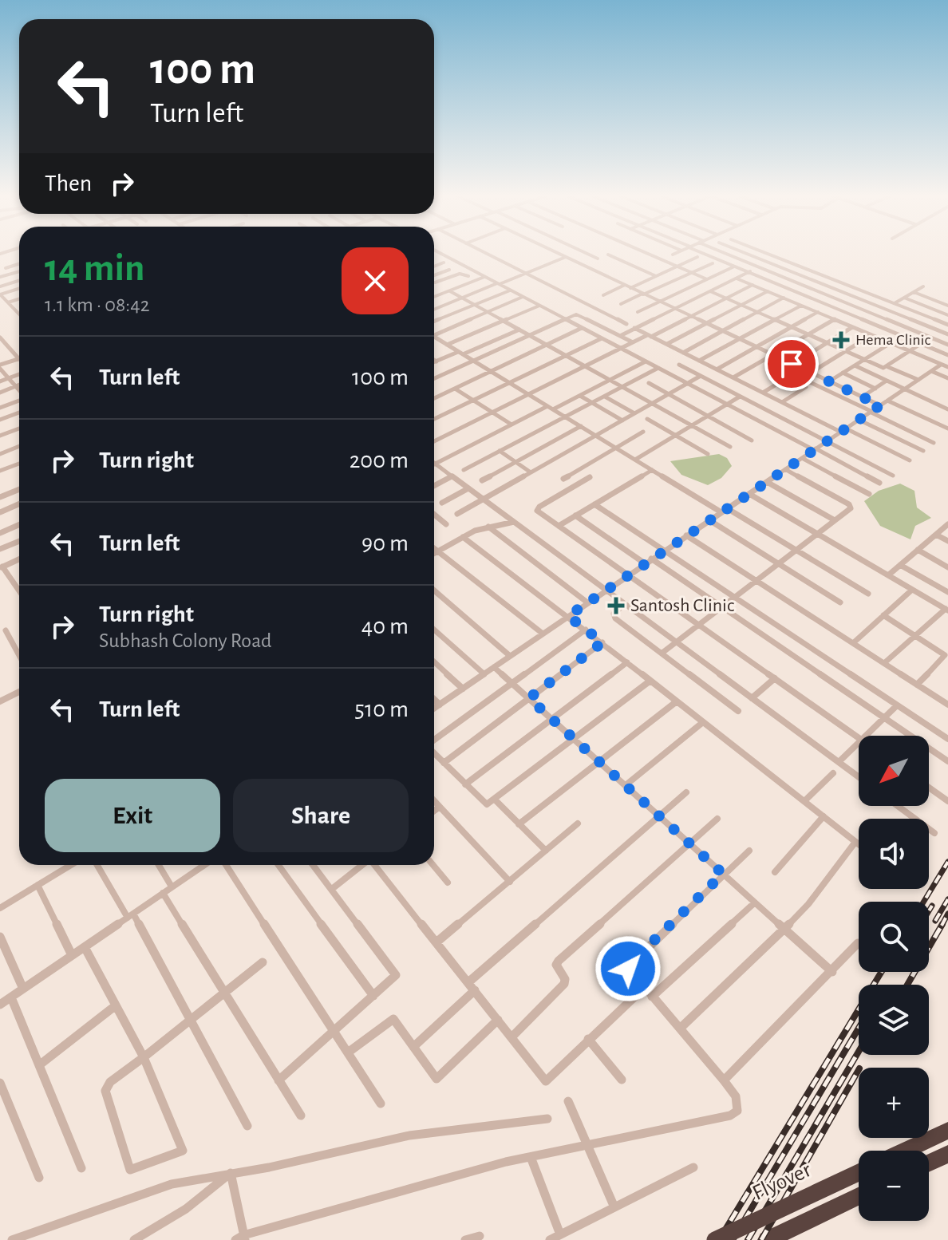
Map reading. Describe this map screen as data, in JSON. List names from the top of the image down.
{
  "streets": {
    "highway": ["Flyover"]
  },
  "places": {
    "health": ["Hema Clinic", "Santosh Clinic"]
  },
  "north": "bottom left",
  "page": {
    "turn": ["100 m", "Turn left"],
    "then": "Then",
    "heading": ["14 min", "1.1 km · 08:42"],
    "list": [
      {
        "name": "Turn left",
        "value": "100 m"
      },
      {
        "name": "Turn right",
        "value": "200 m"
      },
      {
        "name": "Turn left",
        "value": "90 m"
      },
      {
        "name": "Turn right",
        "note": "Subhash Colony Road",
        "value": "40 m"
      },
      {
        "name": "Turn left",
        "value": "510 m"
      }
    ],
    "map_buttons": ["+", "−"],
    "buttons": ["Exit", "Share"]
  }
}
